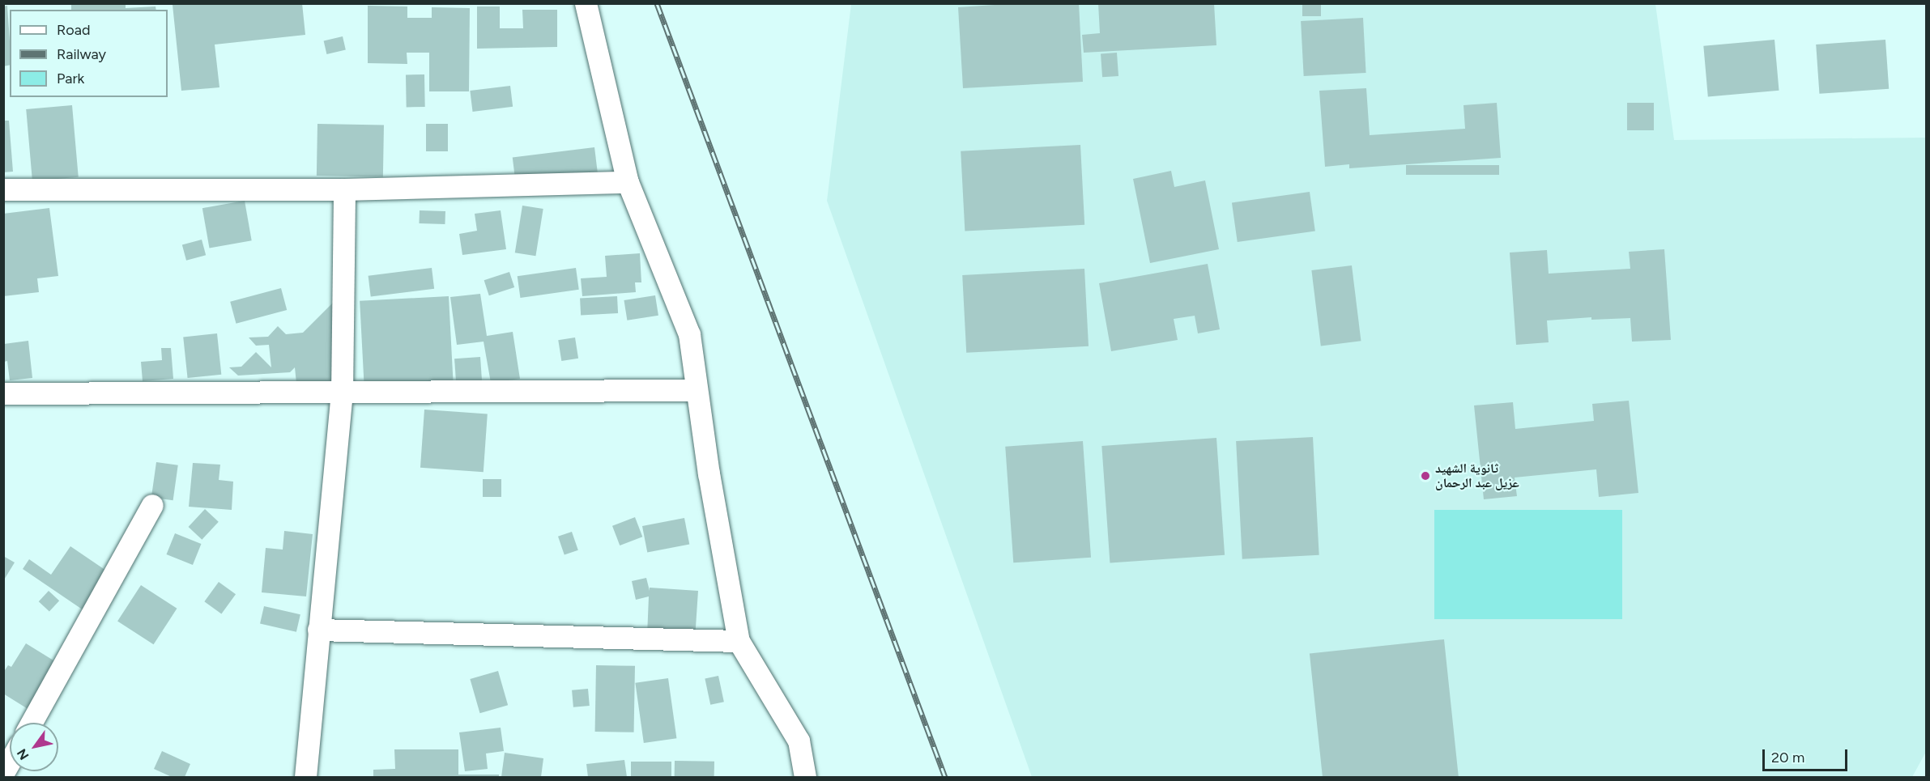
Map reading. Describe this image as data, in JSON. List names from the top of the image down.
{
  "places": ["ثانوية الشهيد عزيل عبد الرحمان"],
  "legend": ["Road", "Railway", "Park"],
  "scale_bar": "20 m",
  "north": "bottom left"
}
